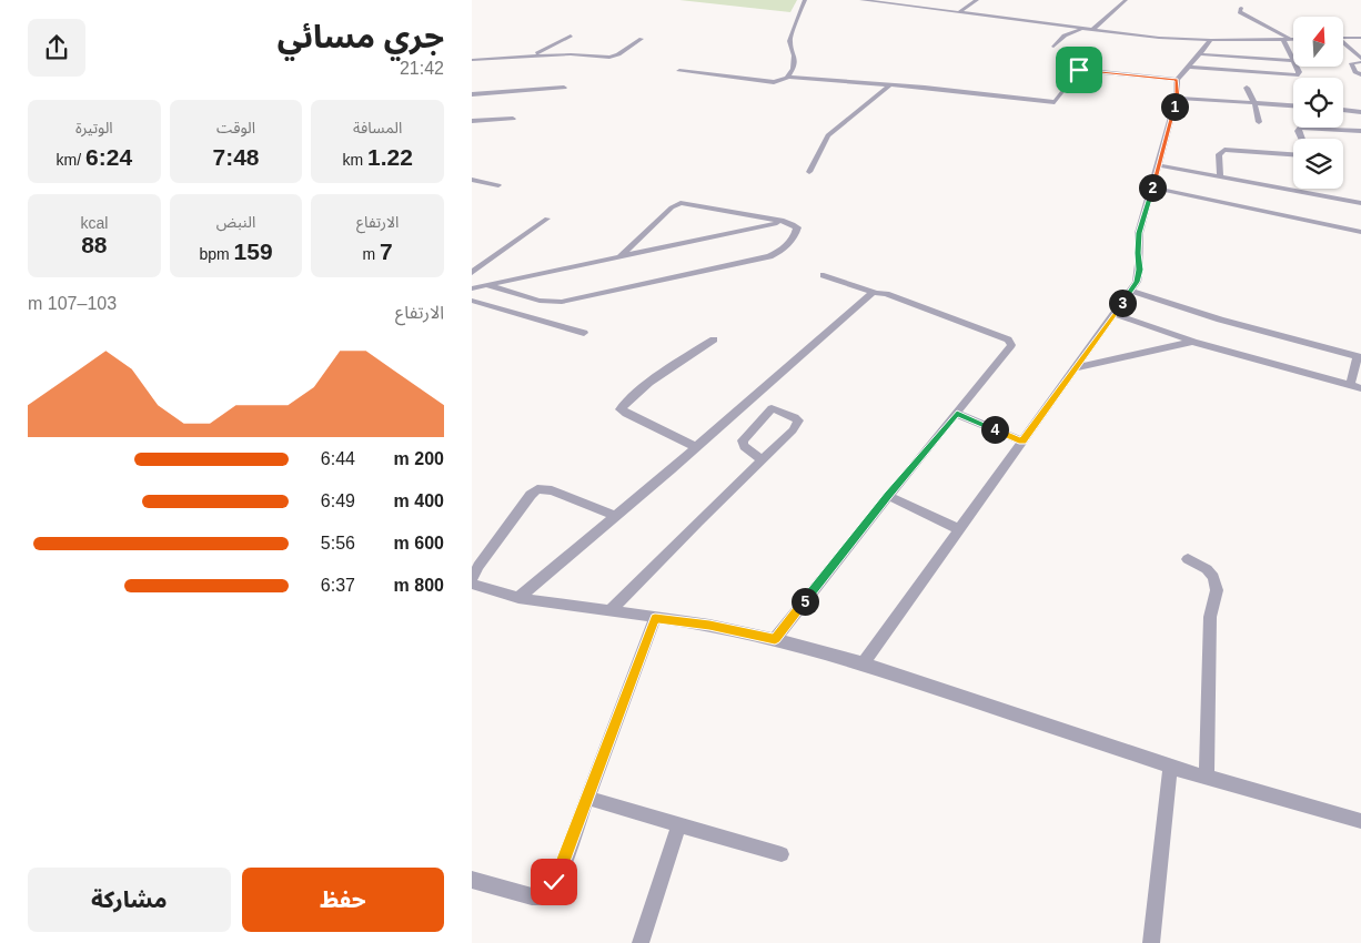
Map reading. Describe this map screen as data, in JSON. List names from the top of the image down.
{
  "north": "top",
  "page": {
    "heading": ["جري مسائي", "21:42"],
    "pins": [
      "1",
      "2",
      "3",
      "4",
      "5"
    ],
    "stats": [
      ["المسافة", "1.22 km"],
      ["الوقت", "7:48"],
      ["الوتيرة", "6:24 /km"],
      ["الارتفاع", "7 m"],
      ["النبض", "159 bpm"],
      ["kcal", "88"]
    ],
    "chart": ["الارتفاع", "103–107 m"],
    "list": [
      {
        "name": "200 m",
        "note": "6:44"
      },
      {
        "name": "400 m",
        "note": "6:49"
      },
      {
        "name": "600 m",
        "note": "5:56"
      },
      {
        "name": "800 m",
        "note": "6:37"
      }
    ],
    "buttons": ["حفظ", "مشاركة"]
  }
}
